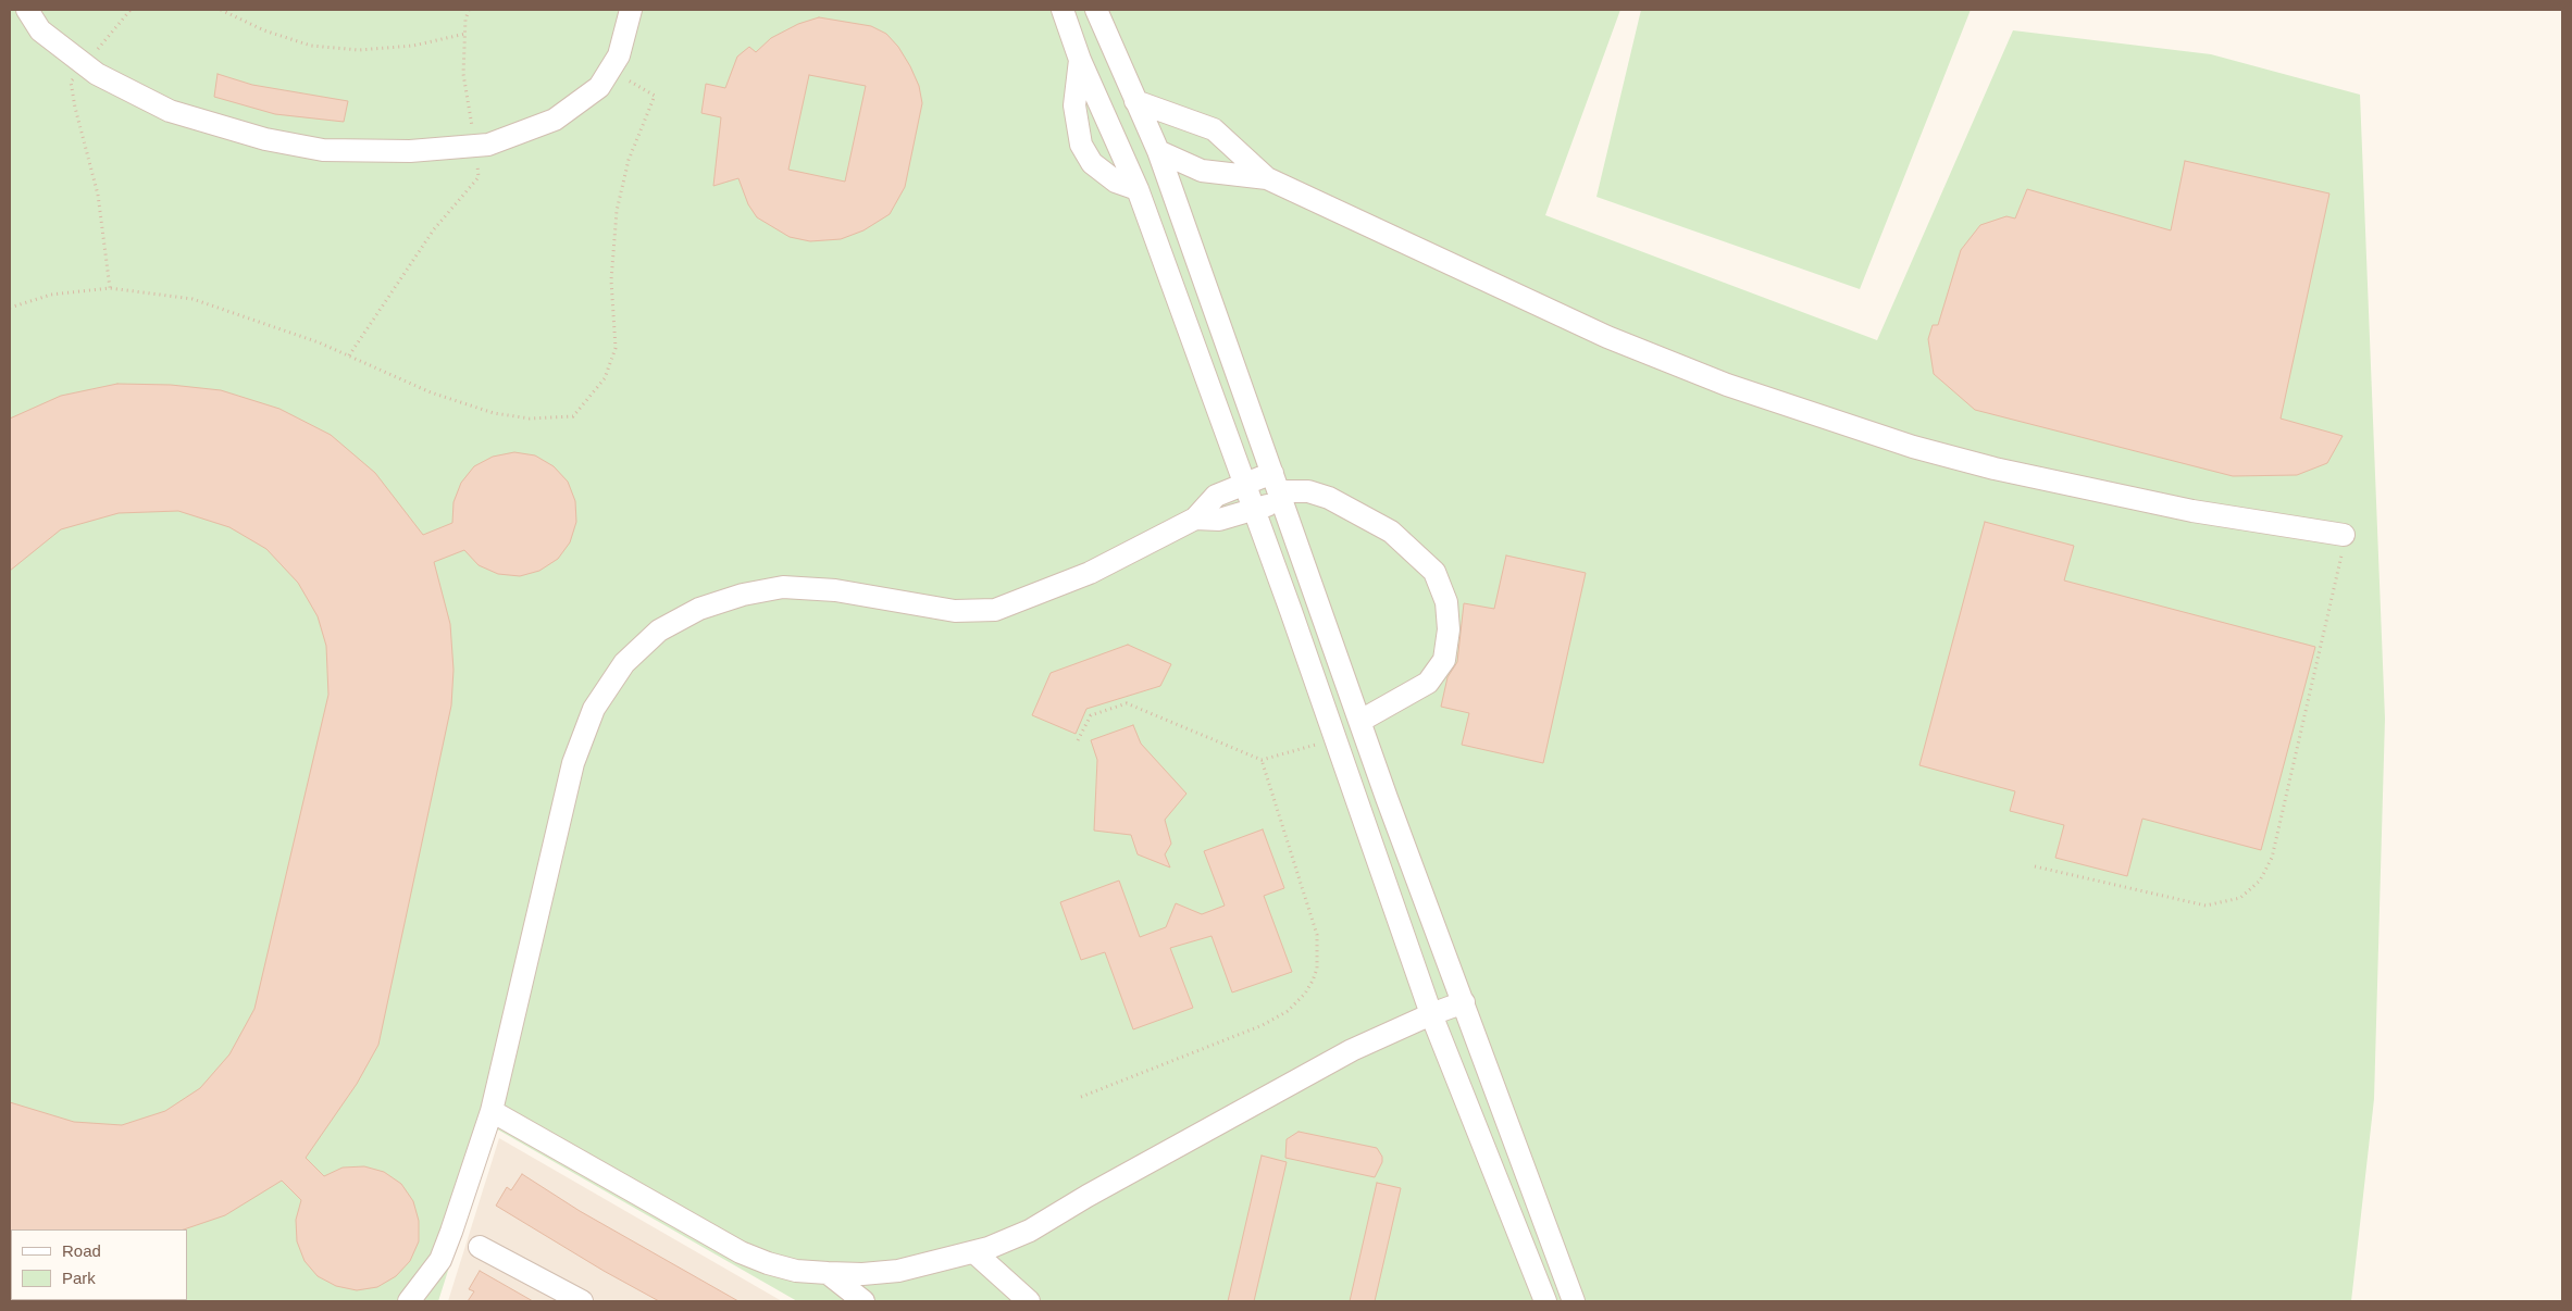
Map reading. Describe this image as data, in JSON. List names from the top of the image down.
{
  "legend": ["Road", "Park"]
}
